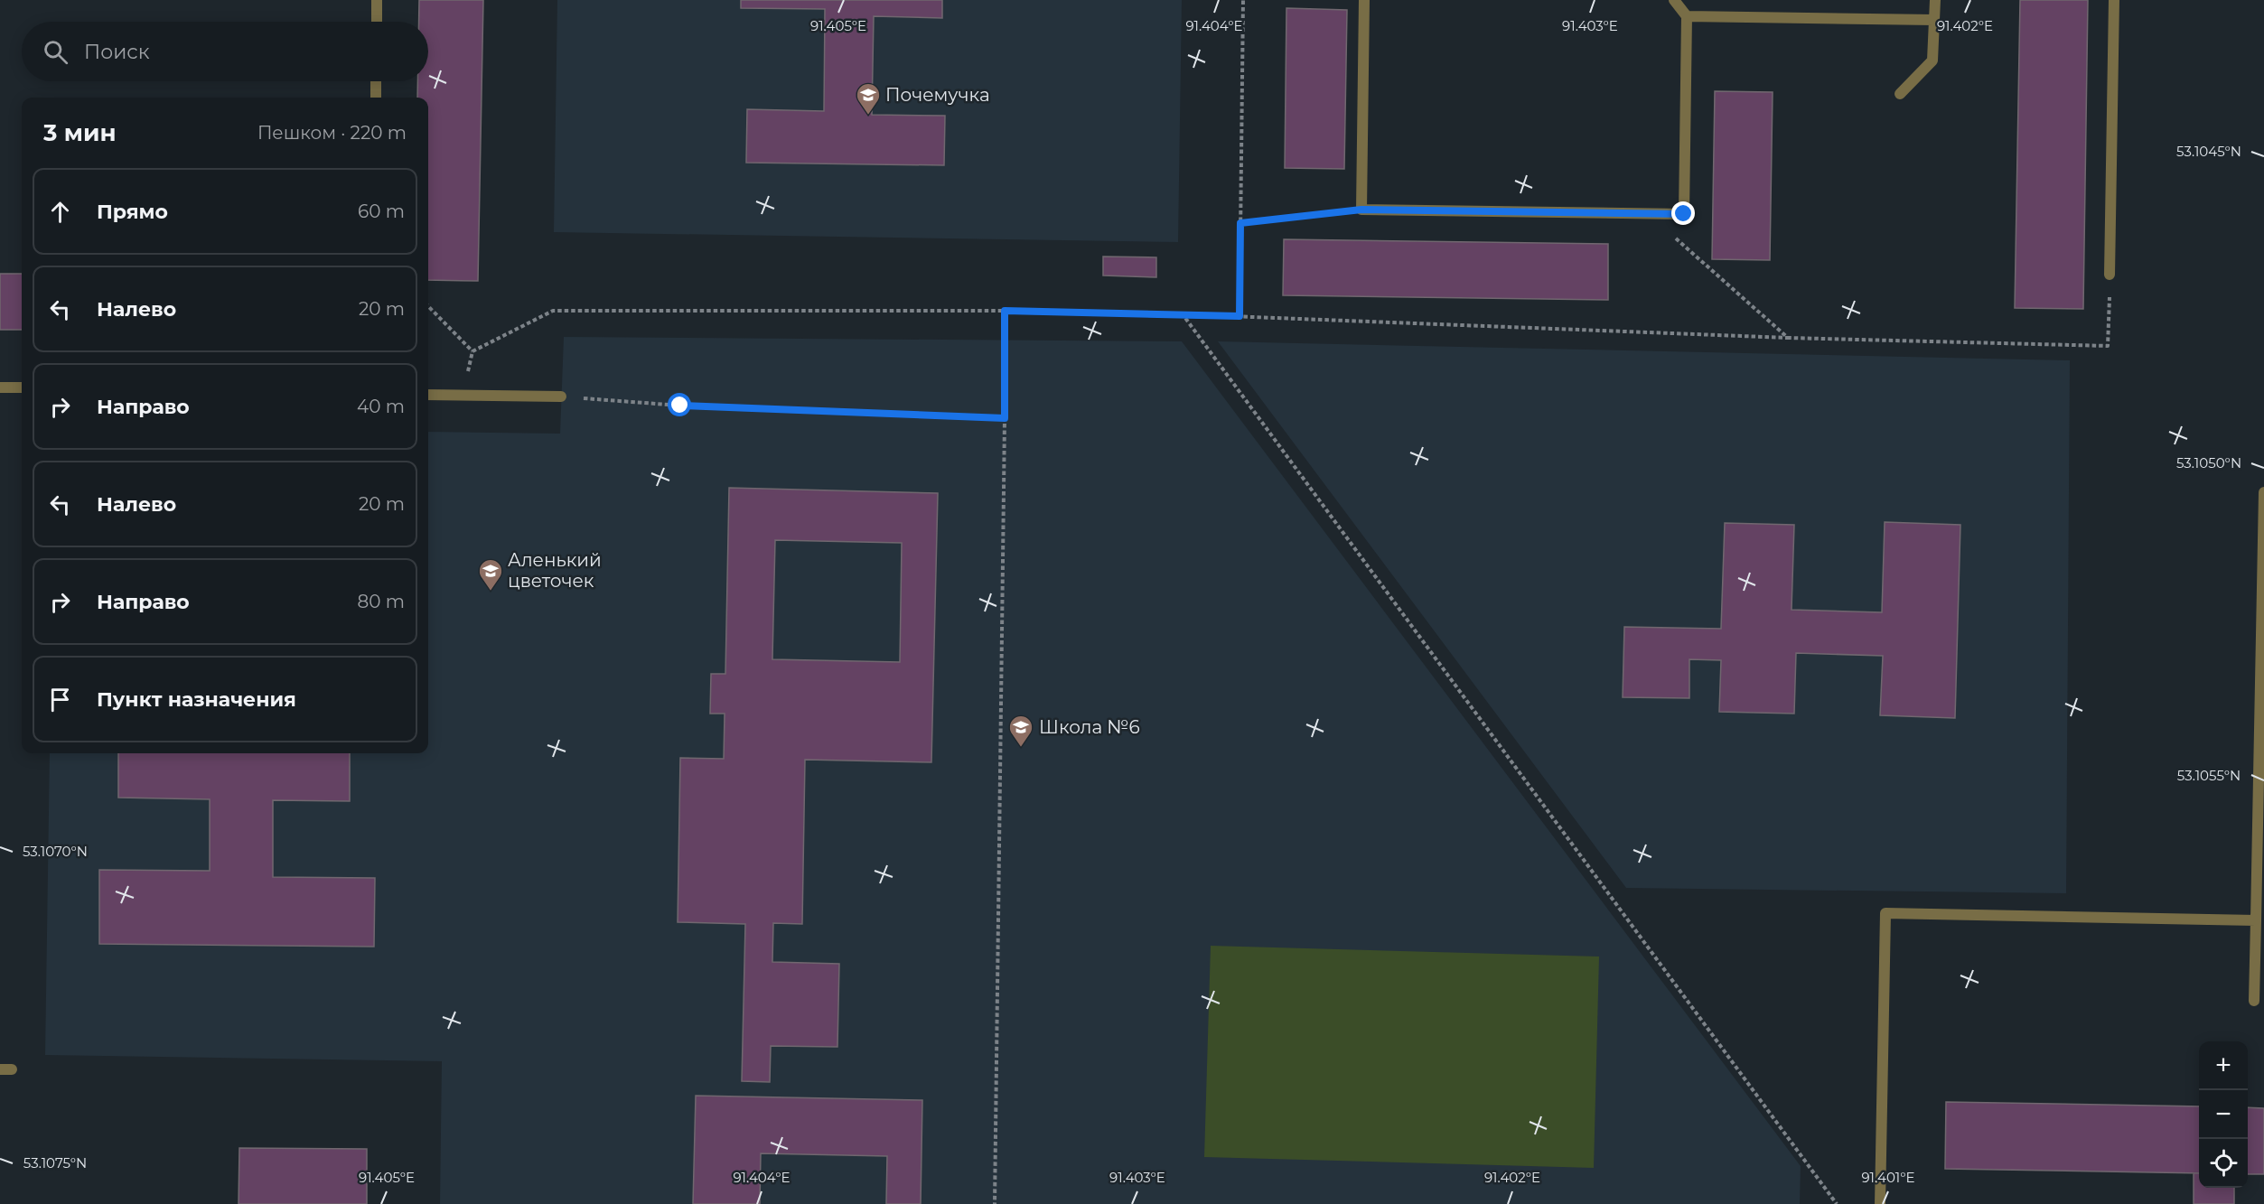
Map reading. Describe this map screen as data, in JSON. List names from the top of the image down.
{
  "places": {
    "school or university": ["Почемучка", "Аленький цветочек", "Школа №6"]
  },
  "page": {
    "search": "Поиск",
    "heading": ["3 мин", "Пешком · 220 m"],
    "list": [
      ["Прямо", "60 m"],
      ["Налево", "20 m"],
      ["Направо", "40 m"],
      ["Налево", "20 m"],
      ["Направо", "80 m"],
      "Пункт назначения"
    ],
    "map_buttons": ["+", "−"]
  },
  "coordinates": [
    "91.405°E",
    "91.404°E",
    "91.403°E",
    "91.402°E",
    "53.1045°N",
    "53.1050°N",
    "53.1055°N",
    "53.1070°N",
    "53.1075°N",
    "91.401°E"
  ]
}
